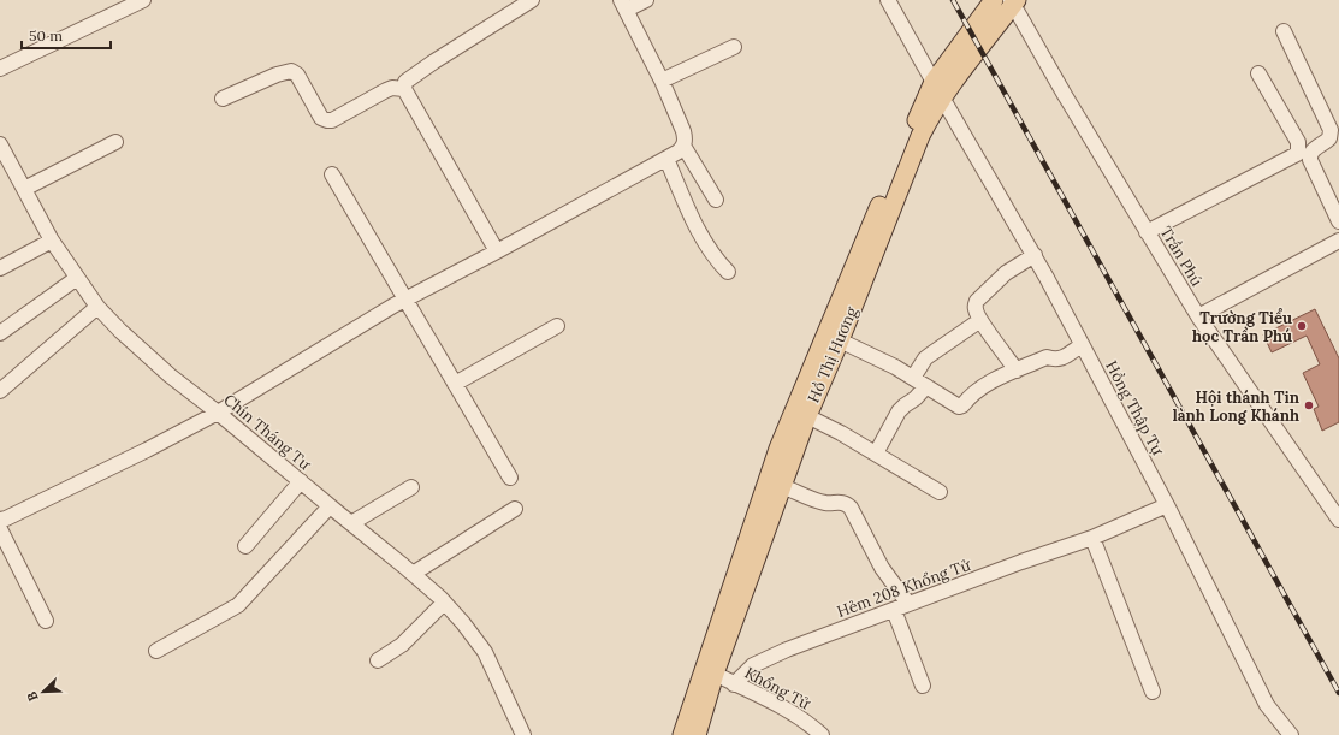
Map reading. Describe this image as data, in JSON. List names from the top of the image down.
{
  "streets": {
    "main road": ["Hồ Thị Hương"],
    "street": [
      "Trần Phú",
      "Hồng Thập Tự",
      "Chín Tháng Tư",
      "Hẻm 208 Khổng Tử",
      "Khổng Tử"
    ]
  },
  "crossings": [
    ["Trần Phú", "Hồ Thị Hương"],
    ["Hồ Thị Hương", "Hồng Thập Tự"],
    ["Hồ Thị Hương", "Khổng Tử"],
    ["Hồng Thập Tự", "Hẻm 208 Khổng Tử"],
    ["Hẻm 208 Khổng Tử", "Khổng Tử"]
  ],
  "places": ["Trường Tiểu học Trần Phú", "Hội thánh Tin lành Long Khánh"],
  "scale_bar": "50 m",
  "north": "bottom left"
}
